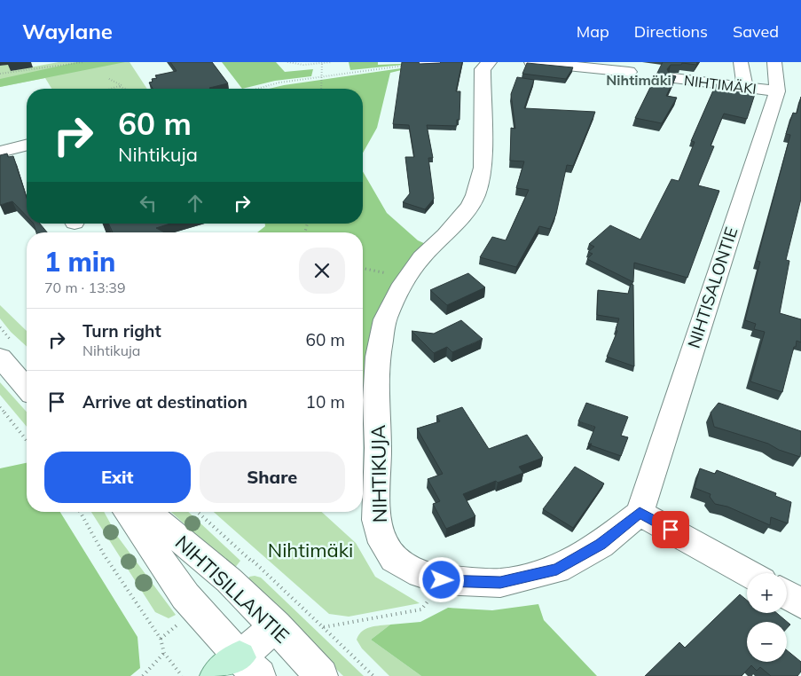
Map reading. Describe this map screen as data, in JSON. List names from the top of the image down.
{
  "streets": {
    "street": [
      "NIHTIMÄKI",
      "NIHTISALONTIE",
      "NIHTIKUJA",
      "NIHTISILLANTIE"
    ]
  },
  "crossings": [
    ["NIHTIMÄKI", "NIHTISALONTIE"],
    ["NIHTISALONTIE", "NIHTIKUJA"]
  ],
  "districts": ["Nihtimäki"],
  "parks": ["Nihtimäki"],
  "page": {
    "header": "Waylane",
    "nav": ["Map", "Directions", "Saved"],
    "turn": ["60 m", "Nihtikuja"],
    "heading": ["1 min", "70 m · 13:39"],
    "list": [
      {
        "name": "Turn right",
        "note": "Nihtikuja",
        "value": "60 m"
      },
      {
        "name": "Arrive at destination",
        "value": "10 m"
      }
    ],
    "buttons": ["Exit", "Share"],
    "map_buttons": ["+", "−"]
  }
}
